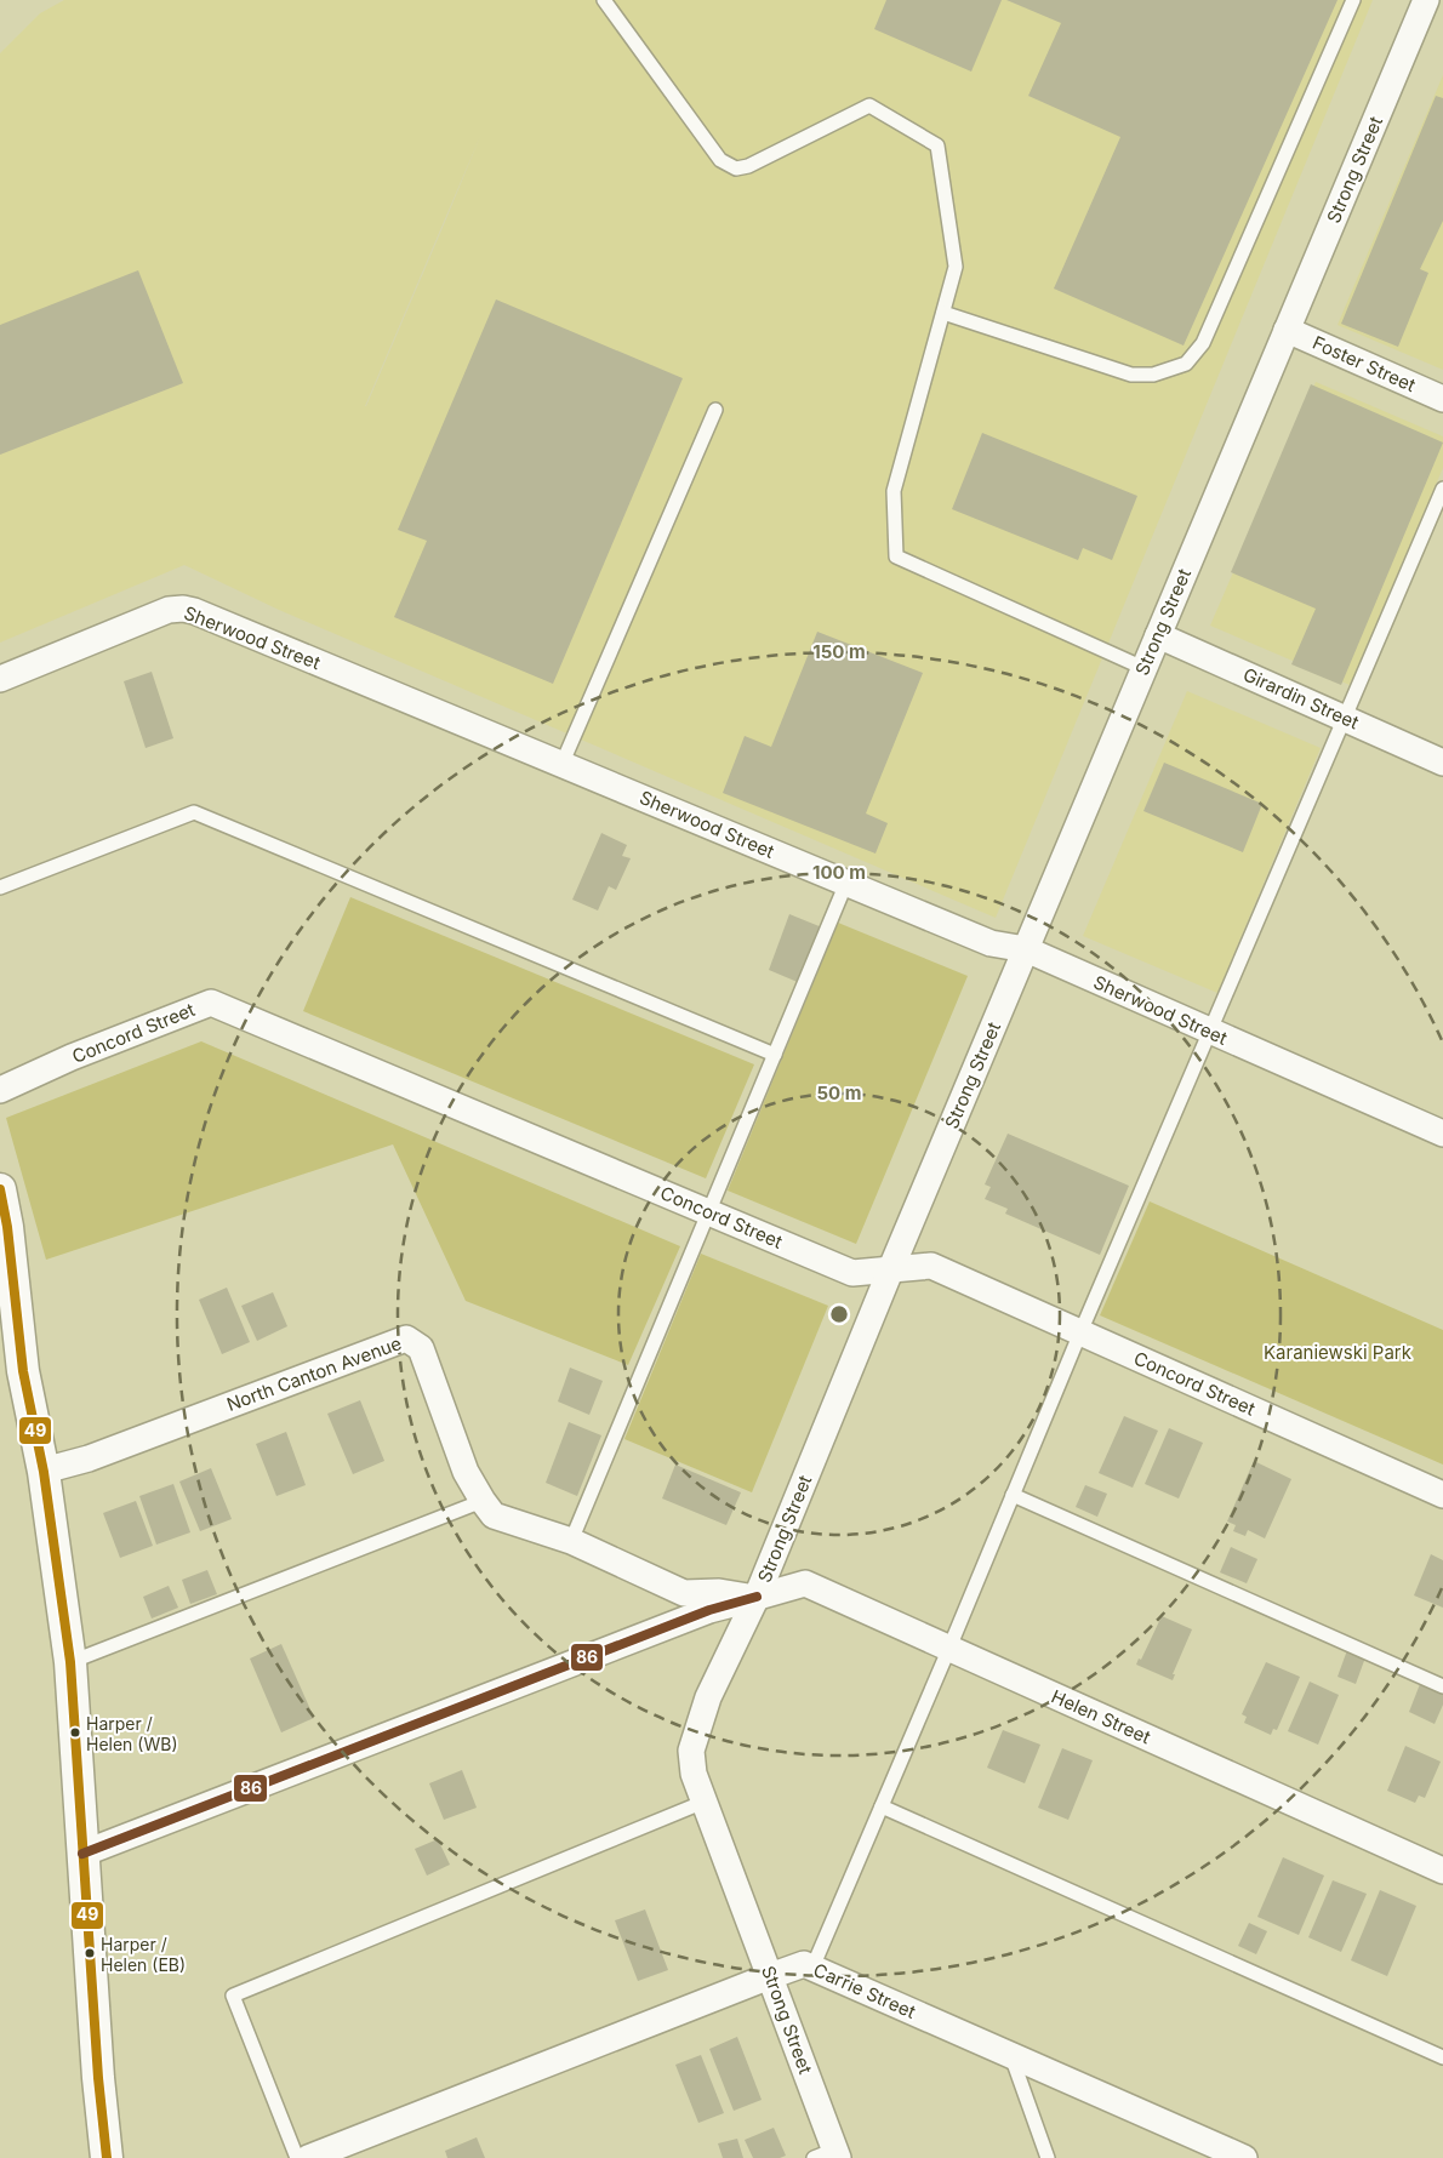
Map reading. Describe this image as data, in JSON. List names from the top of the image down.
{
  "streets": {
    "street": [
      "Strong Street",
      "Foster Street",
      "Sherwood Street",
      "Girardin Street",
      "Concord Street",
      "North Canton Avenue",
      "Helen Street",
      "Carrie Street"
    ]
  },
  "crossings": [
    ["Strong Street", "Foster Street"],
    ["Strong Street", "Sherwood Street"],
    ["Strong Street", "Girardin Street"],
    ["Strong Street", "Concord Street"],
    ["Strong Street", "North Canton Avenue"],
    ["Strong Street", "Helen Street"],
    ["Strong Street", "Carrie Street"],
    ["North Canton Avenue", "Helen Street"]
  ],
  "parks": ["Karaniewski Park"],
  "places": ["Harper / Helen (WB)", "Harper / Helen (EB)"],
  "lines": ["transit line 49", "transit line 86"],
  "rings": ["150 m", "100 m", "50 m"]
}
